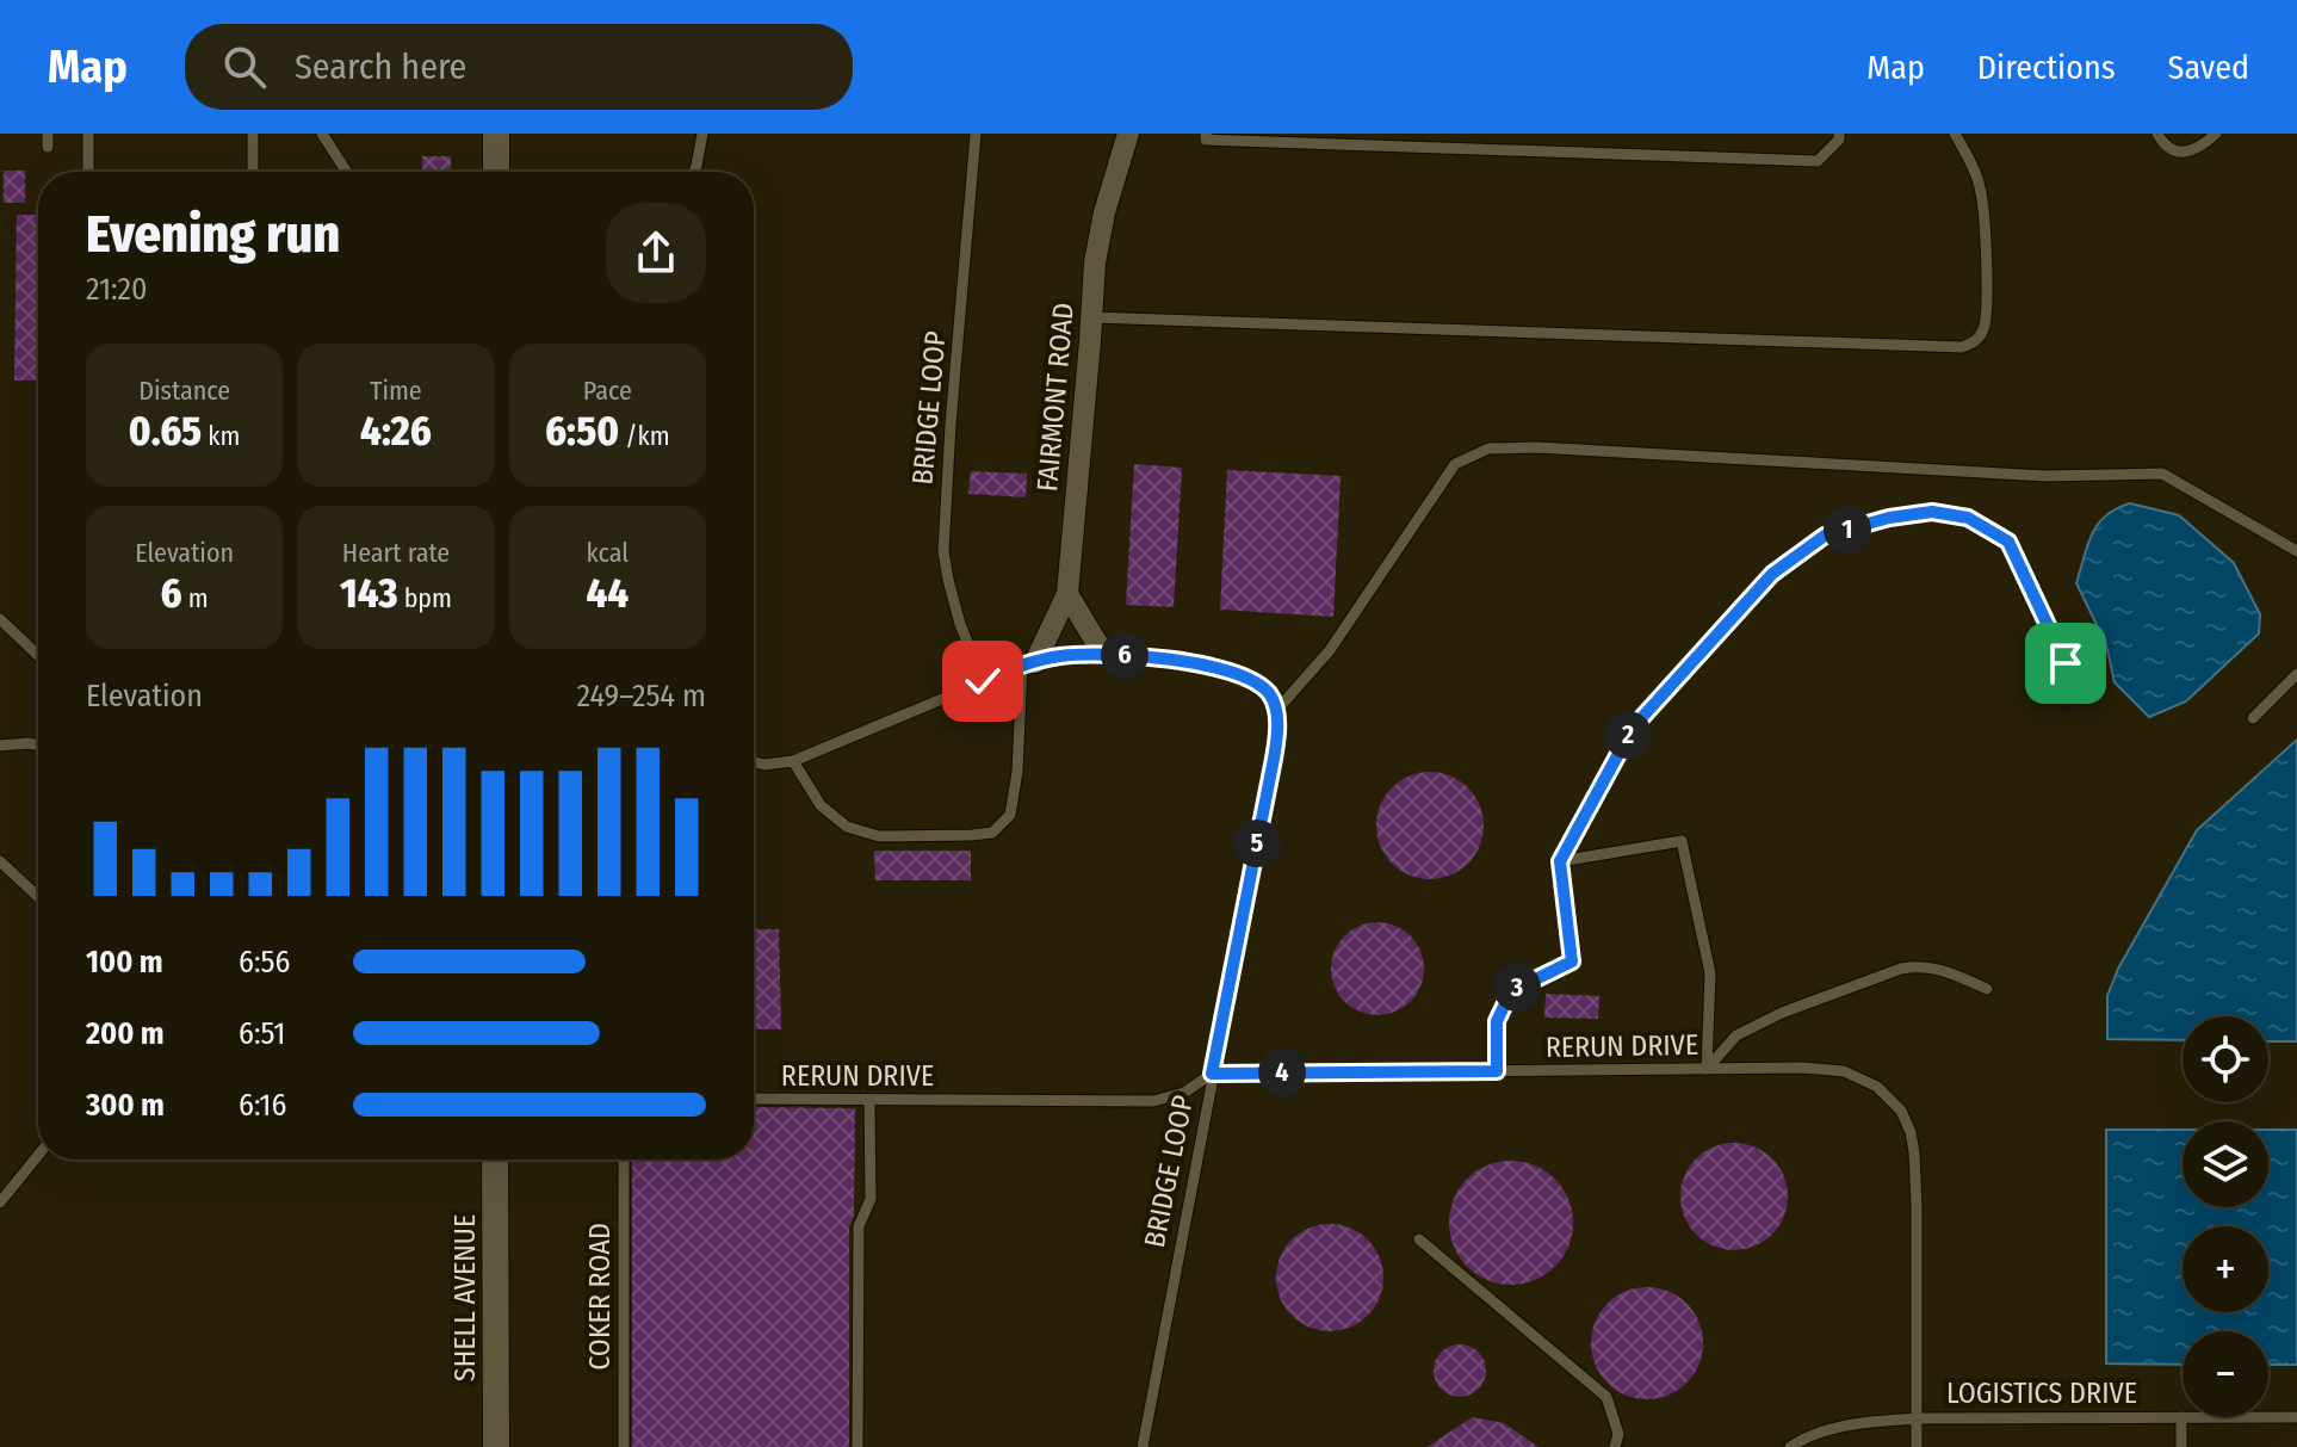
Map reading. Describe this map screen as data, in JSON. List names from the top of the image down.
{
  "streets": {
    "street": ["FAIRMONT ROAD", "SHELL AVENUE"],
    "lane": [
      "BRIDGE LOOP",
      "RERUN DRIVE",
      "COKER ROAD",
      "LOGISTICS DRIVE"
    ]
  },
  "crossings": [
    ["BRIDGE LOOP", "RERUN DRIVE"],
    ["RERUN DRIVE", "LOGISTICS DRIVE"]
  ],
  "page": {
    "header": "Map",
    "search": "Search here",
    "nav": ["Map", "Directions", "Saved"],
    "heading": ["Evening run", "21:20"],
    "stats": [
      ["Distance", "0.65 km"],
      ["Time", "4:26"],
      ["Pace", "6:50 /km"],
      ["Elevation", "6 m"],
      ["Heart rate", "143 bpm"],
      ["kcal", "44"]
    ],
    "pins": [
      "1",
      "6",
      "2",
      "5",
      "3",
      "4"
    ],
    "chart": ["Elevation", "249–254 m"],
    "list": [
      {
        "name": "100 m",
        "note": "6:56"
      },
      {
        "name": "200 m",
        "note": "6:51"
      },
      {
        "name": "300 m",
        "note": "6:16"
      }
    ],
    "map_buttons": ["+", "−"]
  }
}
